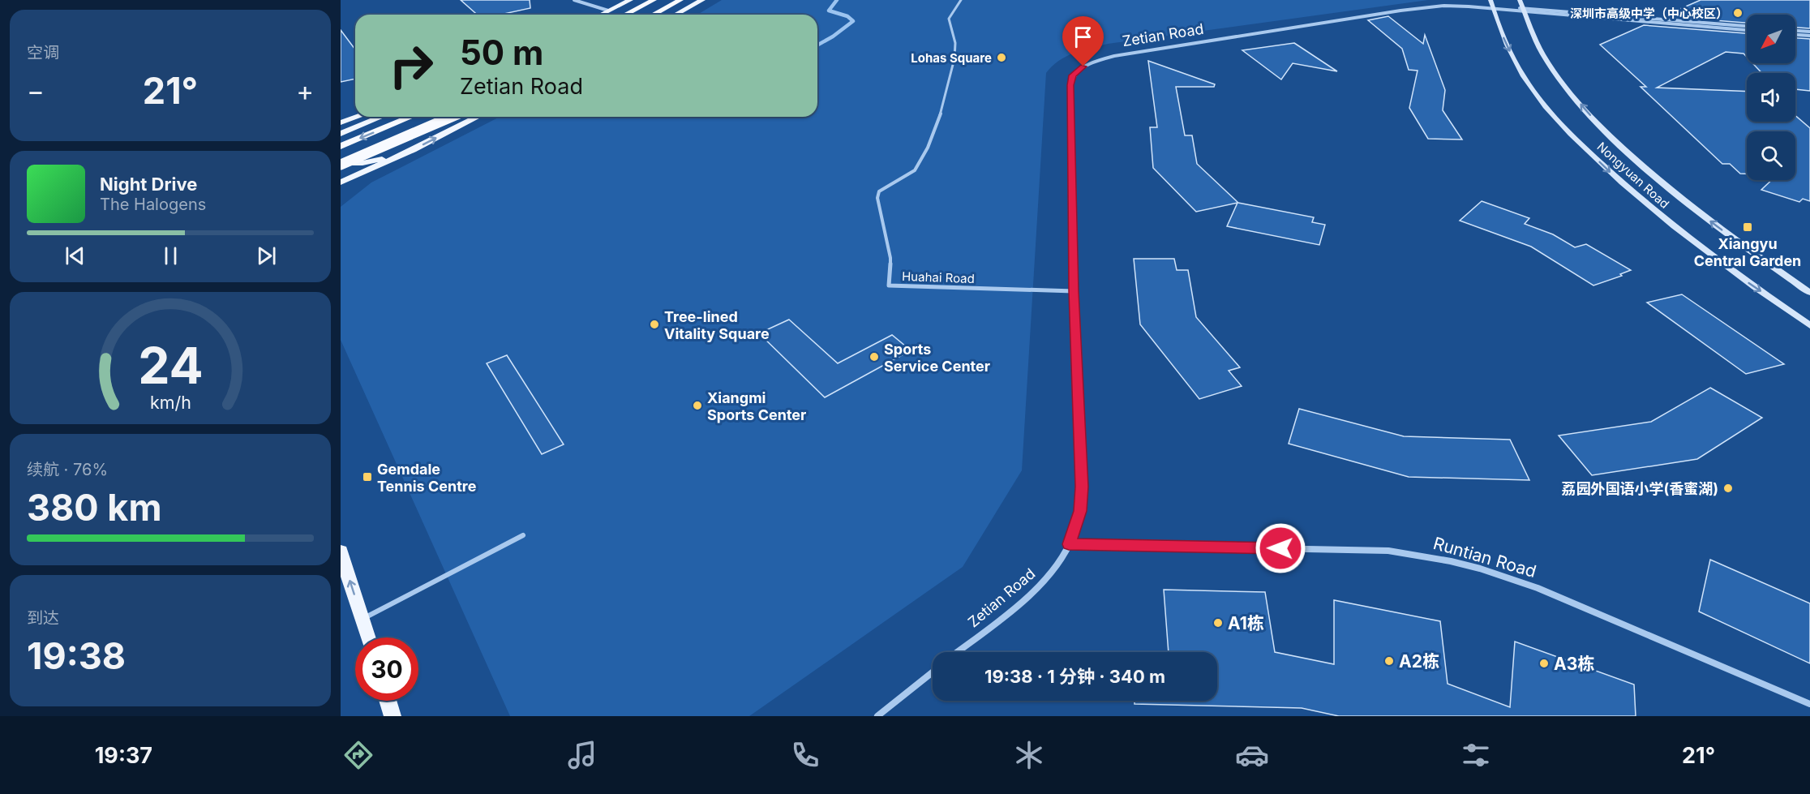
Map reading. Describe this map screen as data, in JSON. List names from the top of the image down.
{
  "streets": {
    "main road": ["Nongyuan Road"],
    "street": ["Zetian Road", "Huahai Road", "Runtian Road"]
  },
  "crossings": [
    ["Zetian Road", "Nongyuan Road"],
    ["Zetian Road", "Huahai Road"],
    ["Zetian Road", "Runtian Road"]
  ],
  "places": {
    "other": [
      "深圳市高级中学（中心校区）",
      "Lohas Square",
      "Tree-lined Vitality Square",
      "Sports Service Center",
      "Xiangmi Sports Center",
      "荔园外国语小学(香蜜湖)",
      "A1栋",
      "A2栋",
      "A3栋"
    ],
    "transit": ["Xiangyu Central Garden", "Gemdale Tennis Centre"]
  },
  "north": "bottom left",
  "page": {
    "tile": [
      "空调",
      ["续航 · 76%", "380 km"],
      ["到达", "19:38"]
    ],
    "turn": ["50 m", "Zetian Road"],
    "heat": ["−", "21°", "+"],
    "song": ["Night Drive", "The Halogens"],
    "limit": "30",
    "trip": "19:38 · 1 分钟 · 340 m",
    "tabs": ["19:37", "21°"],
    "gauge": ["24", "km/h"]
  }
}
